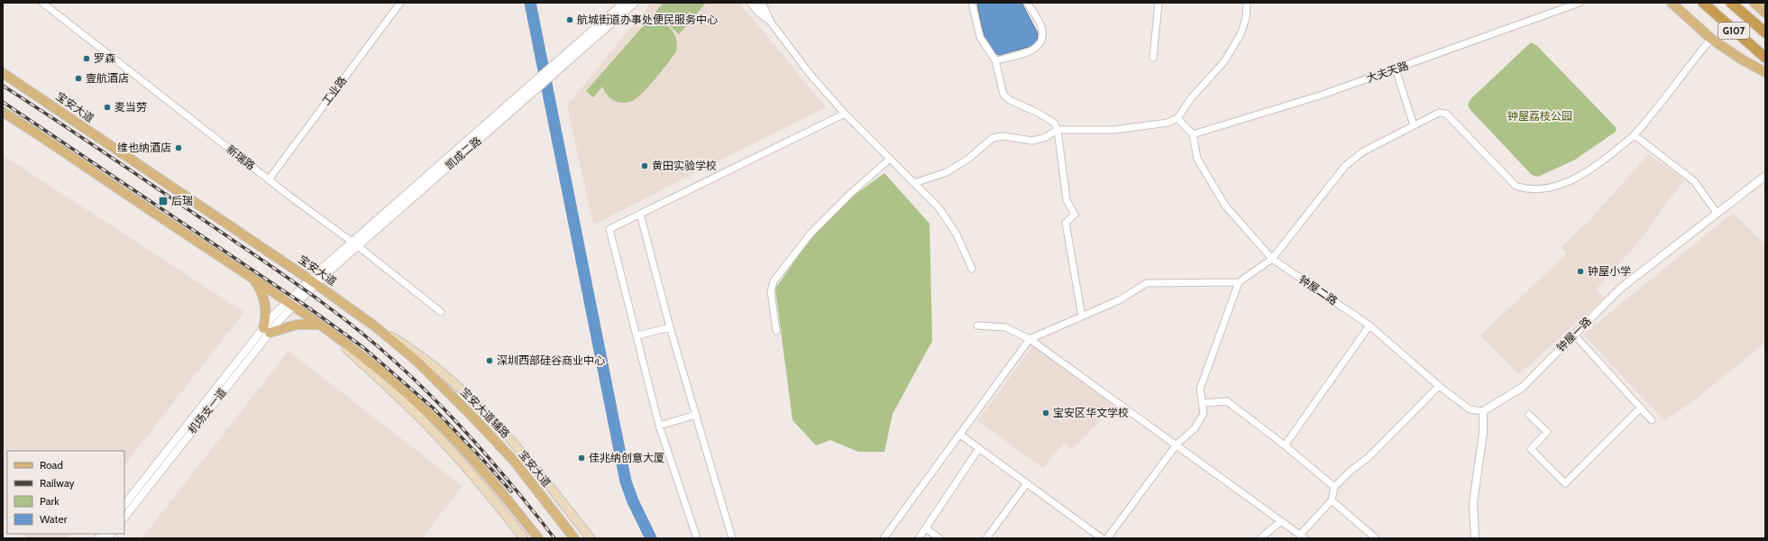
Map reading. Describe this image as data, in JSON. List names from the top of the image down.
{
  "streets": {
    "highway": ["G107"],
    "main road": ["宝安大道", "宝安大道辅路"],
    "street": [
      "大夫天路",
      "工业路",
      "凯成二路",
      "新瑞路",
      "钟屋二路",
      "钟屋一路",
      "机场支一道"
    ]
  },
  "crossings": [
    ["大夫天路", "钟屋二路"],
    ["工业路", "新瑞路"],
    ["宝安大道", "凯成二路"],
    ["宝安大道", "宝安大道辅路"],
    ["凯成二路", "新瑞路"],
    ["凯成二路", "机场支一道"],
    ["钟屋二路", "钟屋一路"]
  ],
  "parks": ["钟屋荔枝公园"],
  "places": {
    "other": [
      "航城街道办事处便民服务中心",
      "罗森",
      "壹航酒店",
      "麦当劳",
      "维也纳酒店",
      "黄田实验学校",
      "钟屋小学",
      "深圳西部硅谷商业中心",
      "宝安区华文学校",
      "佳兆纳创意大厦"
    ],
    "transit": ["后瑞"]
  },
  "legend": [
    "Road",
    "Railway",
    "Park",
    "Water"
  ]
}
